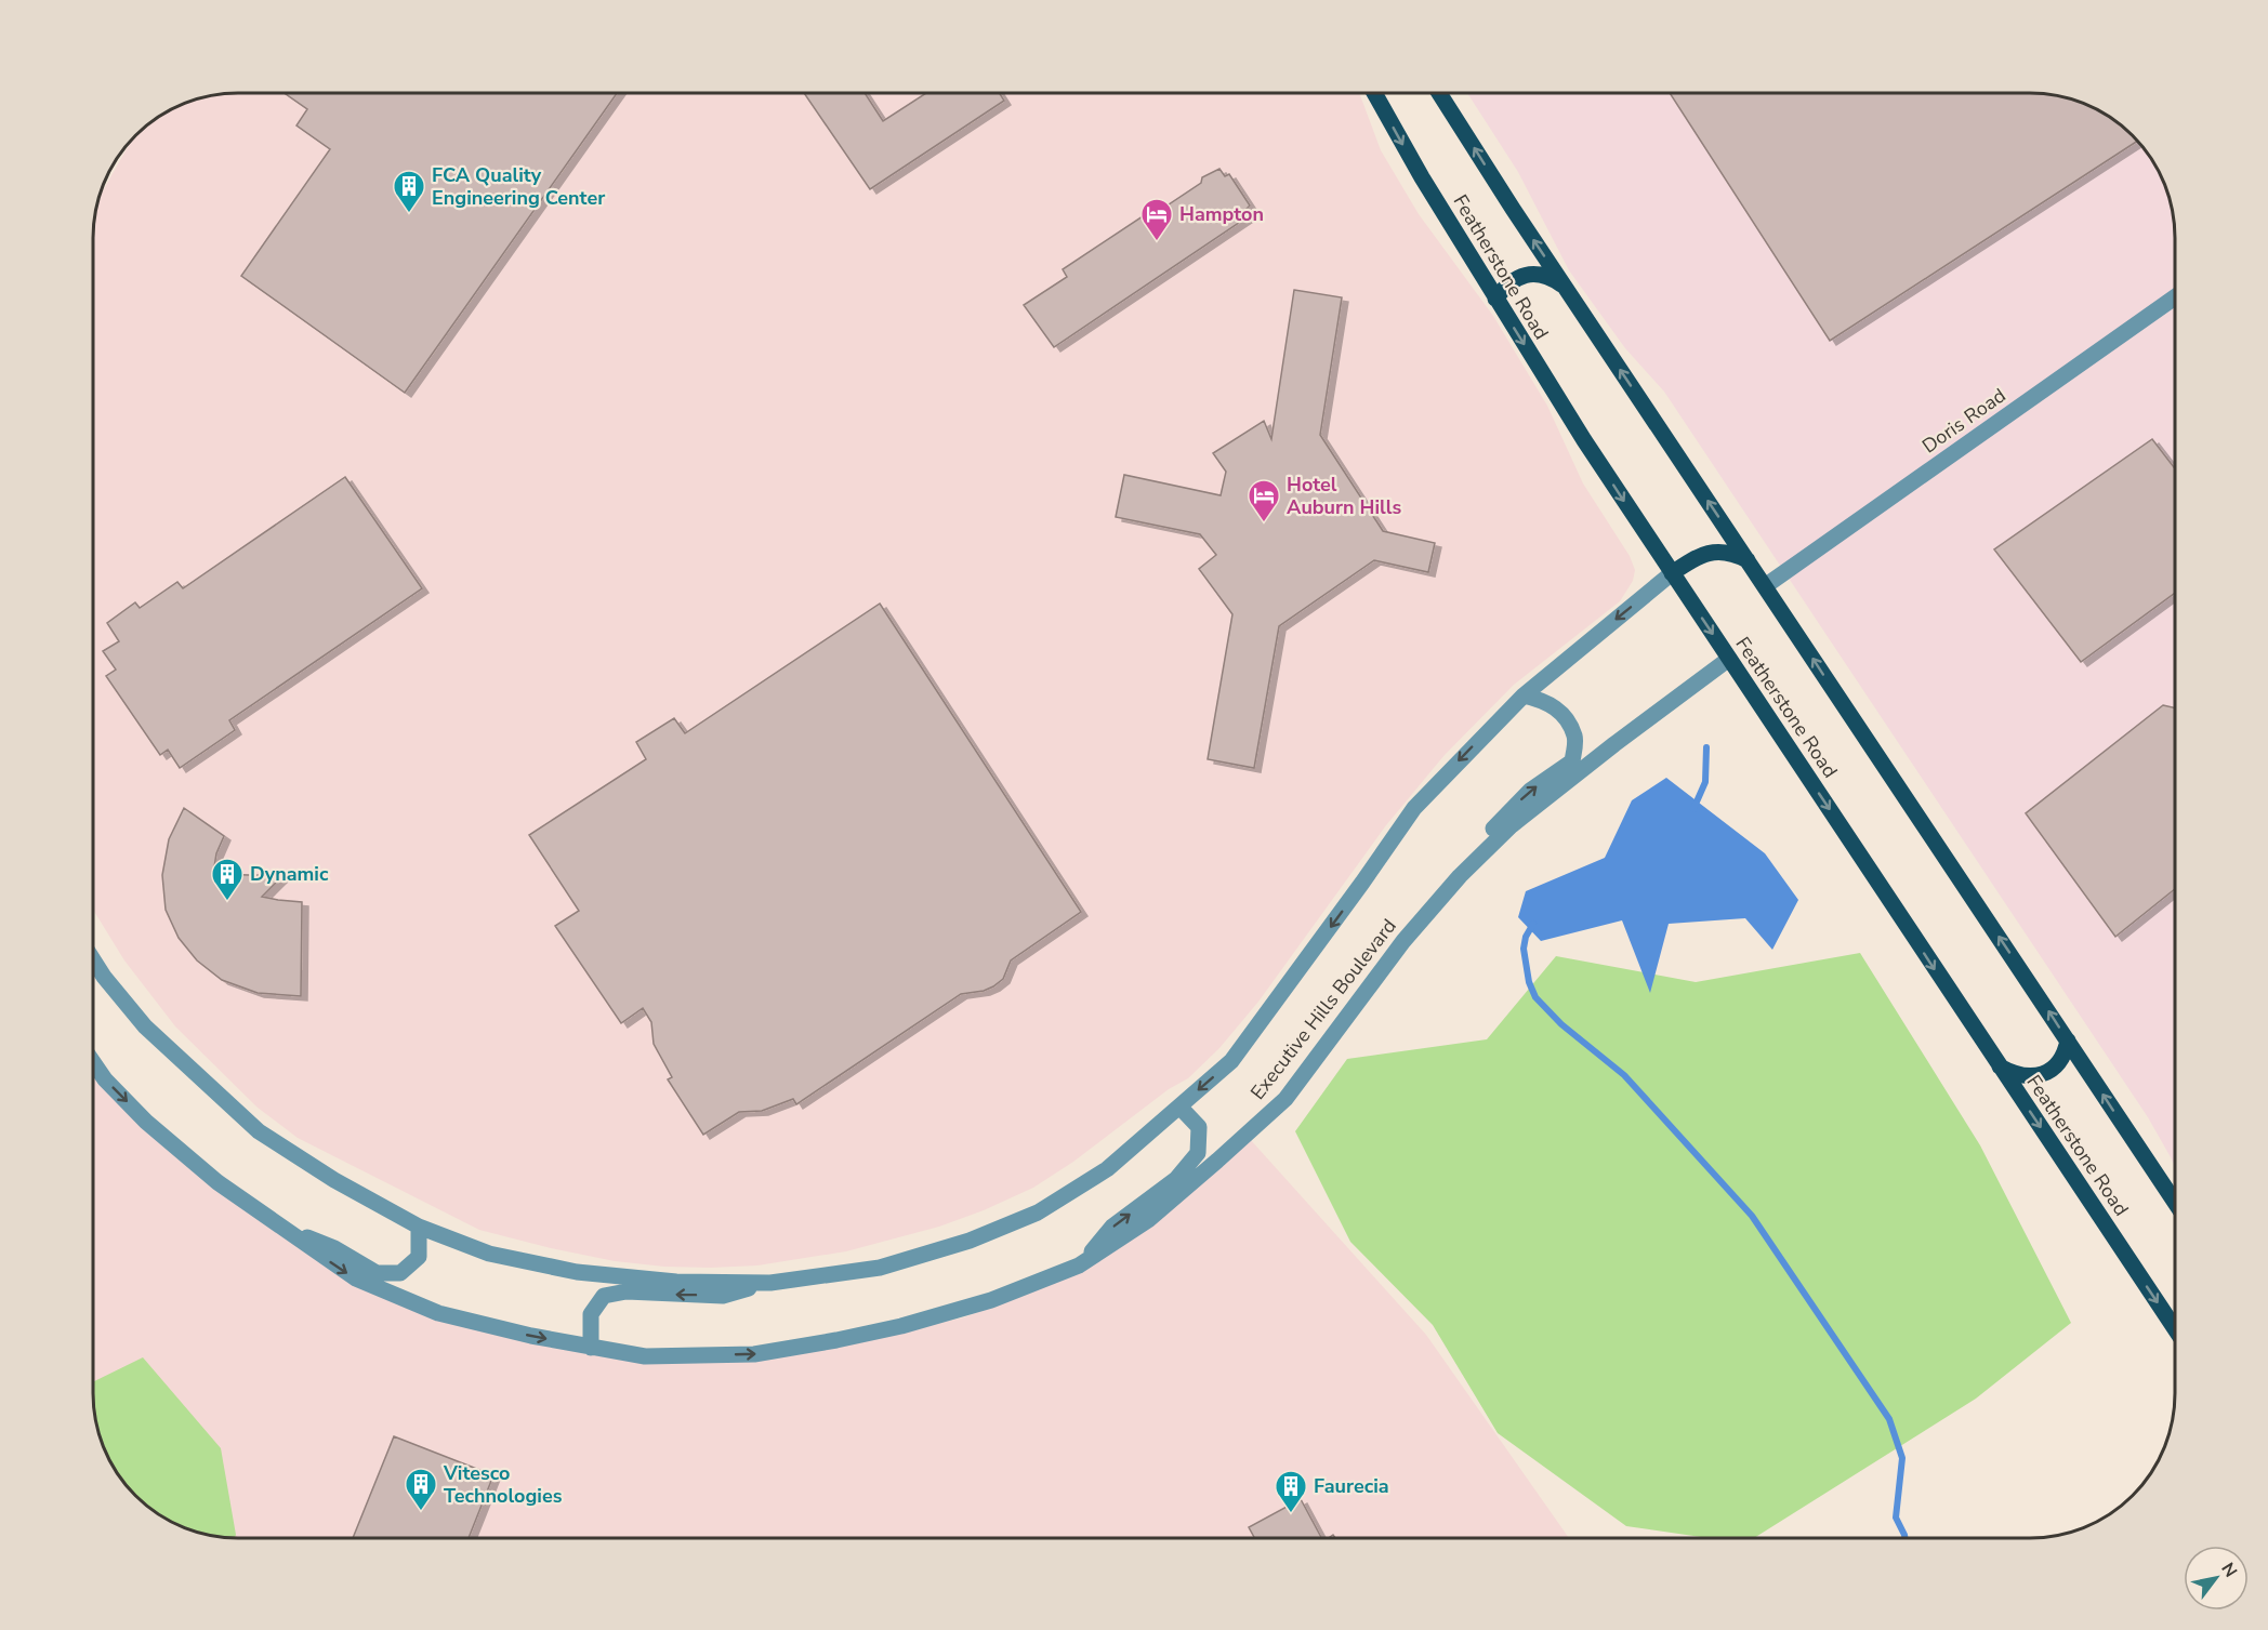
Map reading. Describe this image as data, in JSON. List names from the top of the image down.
{
  "streets": {
    "main road": ["Featherstone Road"],
    "street": ["Doris Road", "Executive Hills Boulevard"]
  },
  "crossings": [
    ["Featherstone Road", "Doris Road"],
    ["Featherstone Road", "Executive Hills Boulevard"]
  ],
  "places": {
    "building": [
      "FCA Quality Engineering Center",
      "Dynamic",
      "Vitesco Technologies",
      "Faurecia"
    ],
    "hotel": ["Hampton", "Hotel Auburn Hills"]
  },
  "north": "top right"
}
